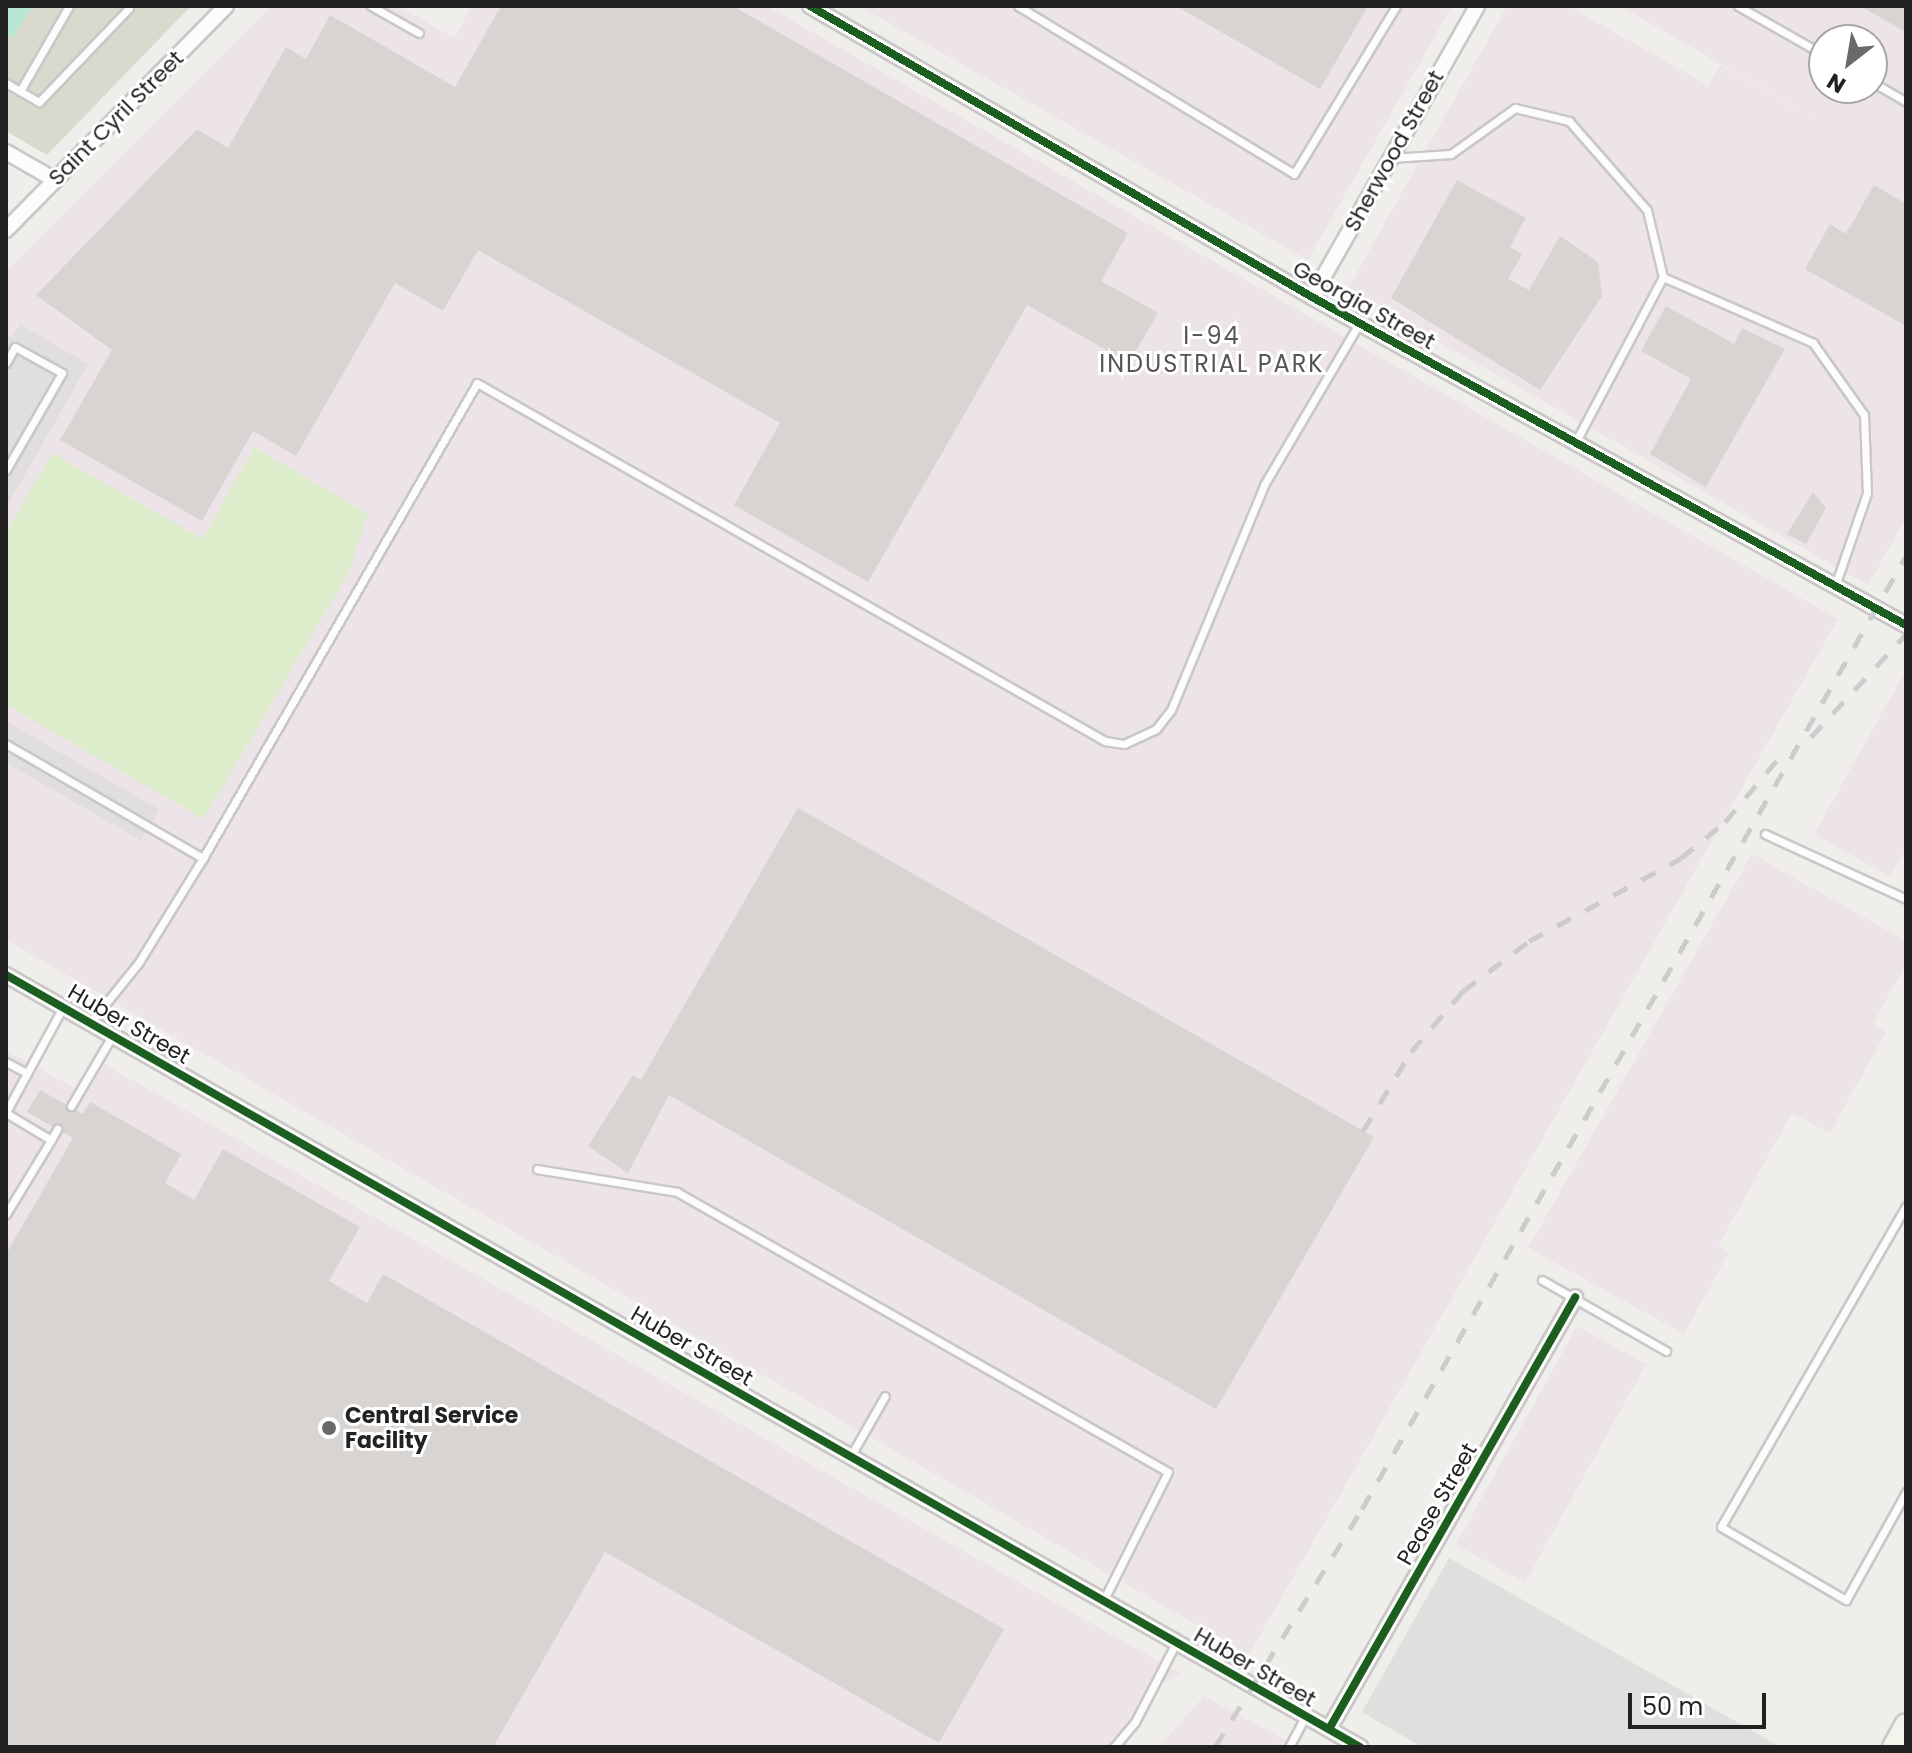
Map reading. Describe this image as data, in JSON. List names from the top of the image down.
{
  "streets": {
    "street": [
      "Saint Cyril Street",
      "Sherwood Street",
      "Georgia Street",
      "Huber Street",
      "Pease Street"
    ]
  },
  "crossings": [
    ["Sherwood Street", "Georgia Street"],
    ["Huber Street", "Pease Street"]
  ],
  "districts": ["I-94 INDUSTRIAL PARK"],
  "places": ["Central Service Facility"],
  "scale_bar": "50 m",
  "north": "bottom left"
}
